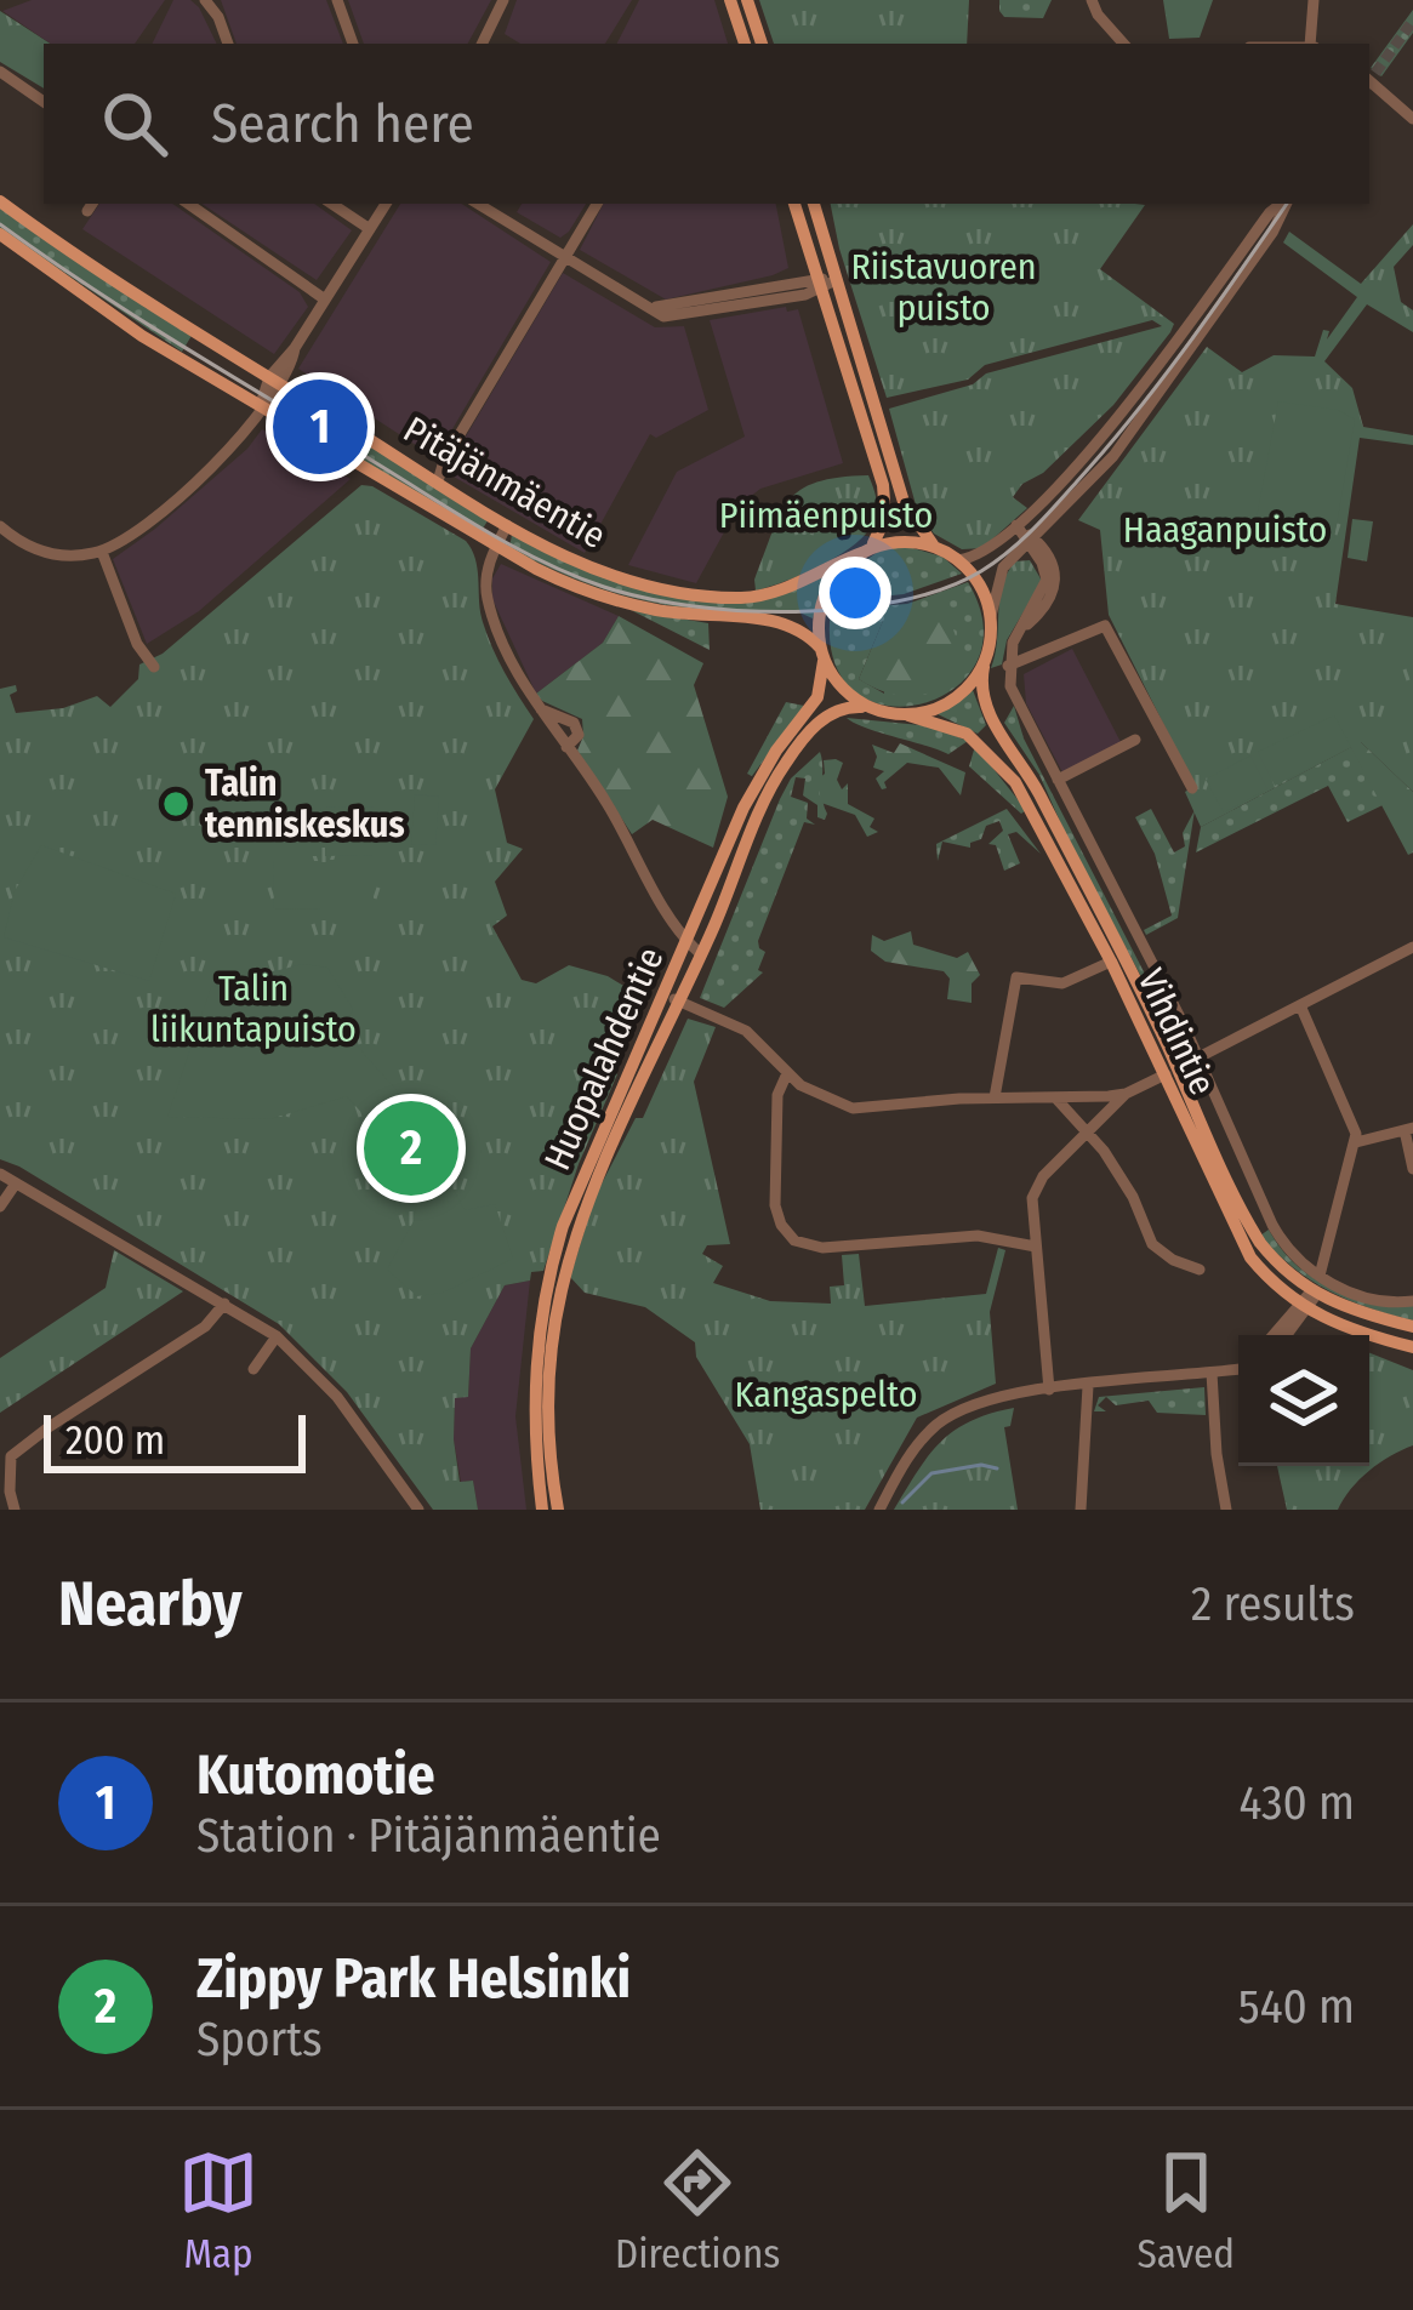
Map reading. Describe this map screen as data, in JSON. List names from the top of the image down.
{
  "streets": {
    "main road": ["Pitäjänmäentie", "Vihdintie", "Huopalahdentie"]
  },
  "crossings": [
    ["Pitäjänmäentie", "Vihdintie"],
    ["Pitäjänmäentie", "Huopalahdentie"],
    ["Vihdintie", "Huopalahdentie"]
  ],
  "parks": [
    "Riistavuoren puisto",
    "Piimäenpuisto",
    "Haaganpuisto",
    "Talin liikuntapuisto",
    "Kangaspelto"
  ],
  "places": ["Talin tenniskeskus"],
  "scale_bar": "200 m",
  "page": {
    "search": "Search here",
    "pins": ["1", "2"],
    "scale": "200 m",
    "heading": ["Nearby", "2 results"],
    "list": [
      {
        "mark": "1",
        "name": "Kutomotie",
        "note": "Station · Pitäjänmäentie",
        "value": "430 m"
      },
      {
        "mark": "2",
        "name": "Zippy Park Helsinki",
        "note": "Sports",
        "value": "540 m"
      }
    ],
    "nav": ["Map", "Directions", "Saved"]
  }
}
